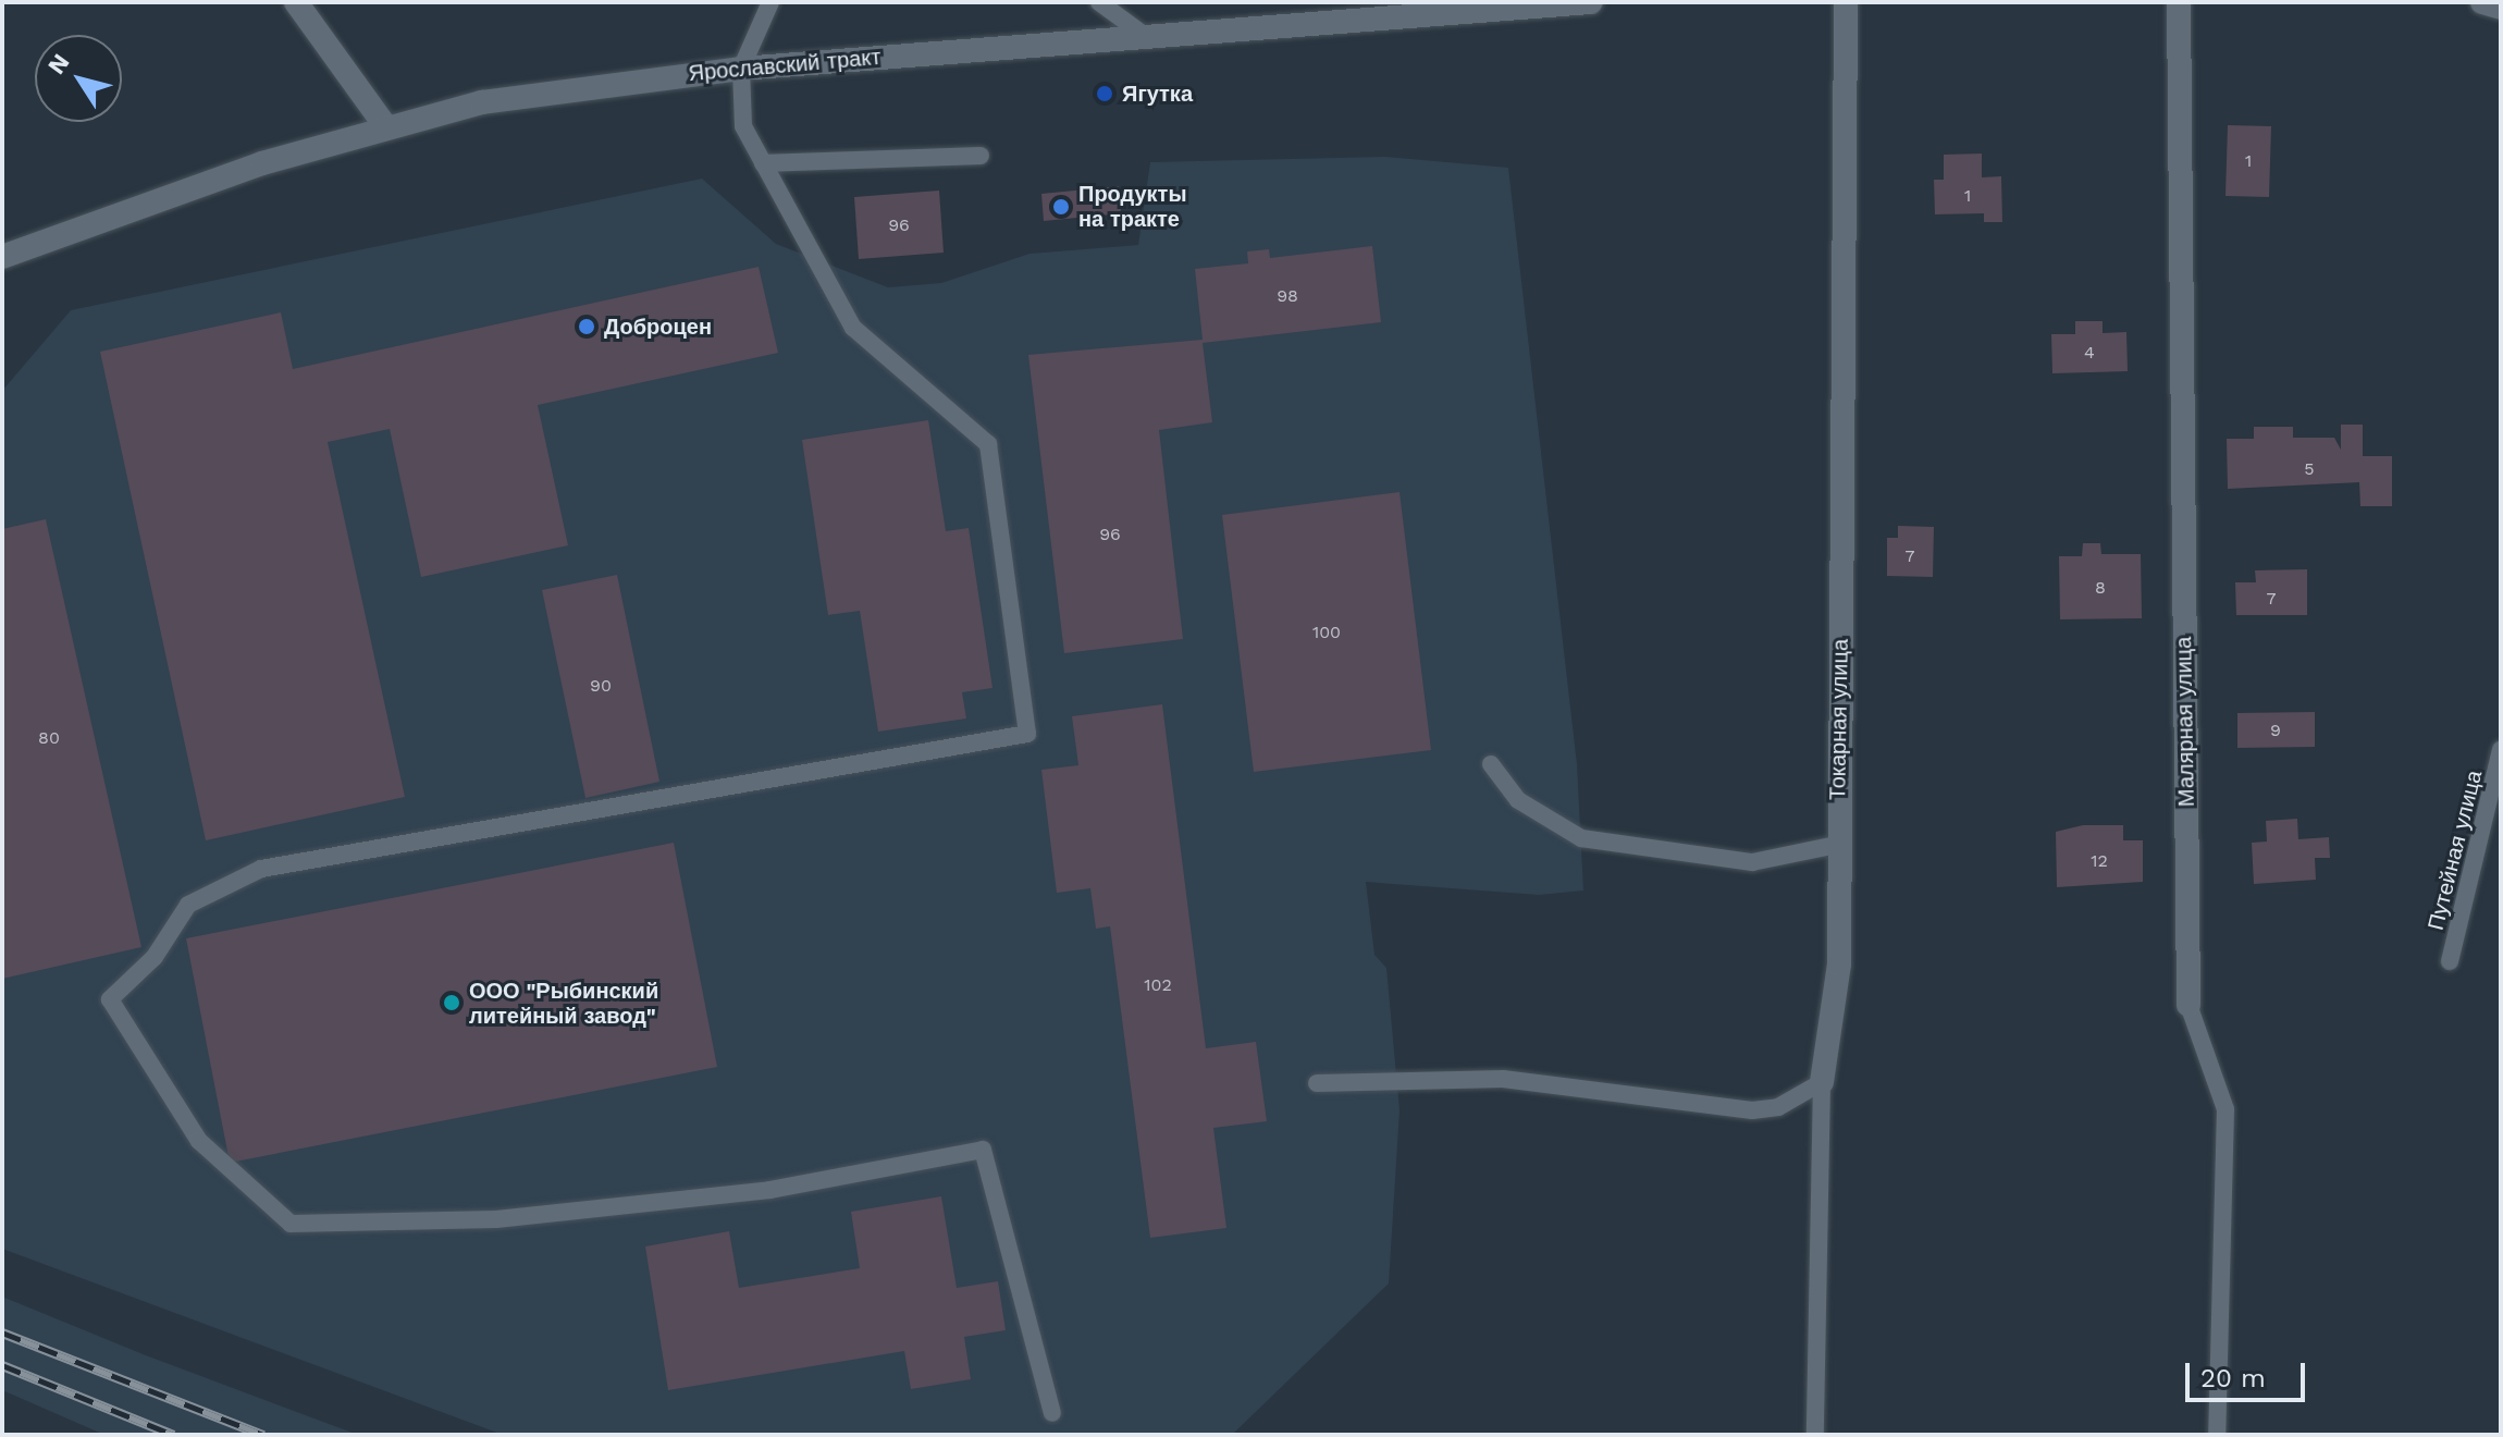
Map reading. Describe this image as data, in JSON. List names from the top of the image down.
{
  "streets": {
    "street": ["Ярославский тракт", "Токарная улица", "Малярная улица"],
    "lane": ["Путейная улица"]
  },
  "places": [
    "Ягутка",
    "Продукты на тракте",
    "Доброцен",
    "ООО \"Рыбинский литейный завод\""
  ],
  "house_numbers": [
    "1",
    "1",
    "96",
    "98",
    "4",
    "5",
    "96",
    "7",
    "8",
    "7",
    "100",
    "90",
    "9",
    "80",
    "12",
    "102"
  ],
  "scale_bar": "20 m",
  "north": "top left"
}
